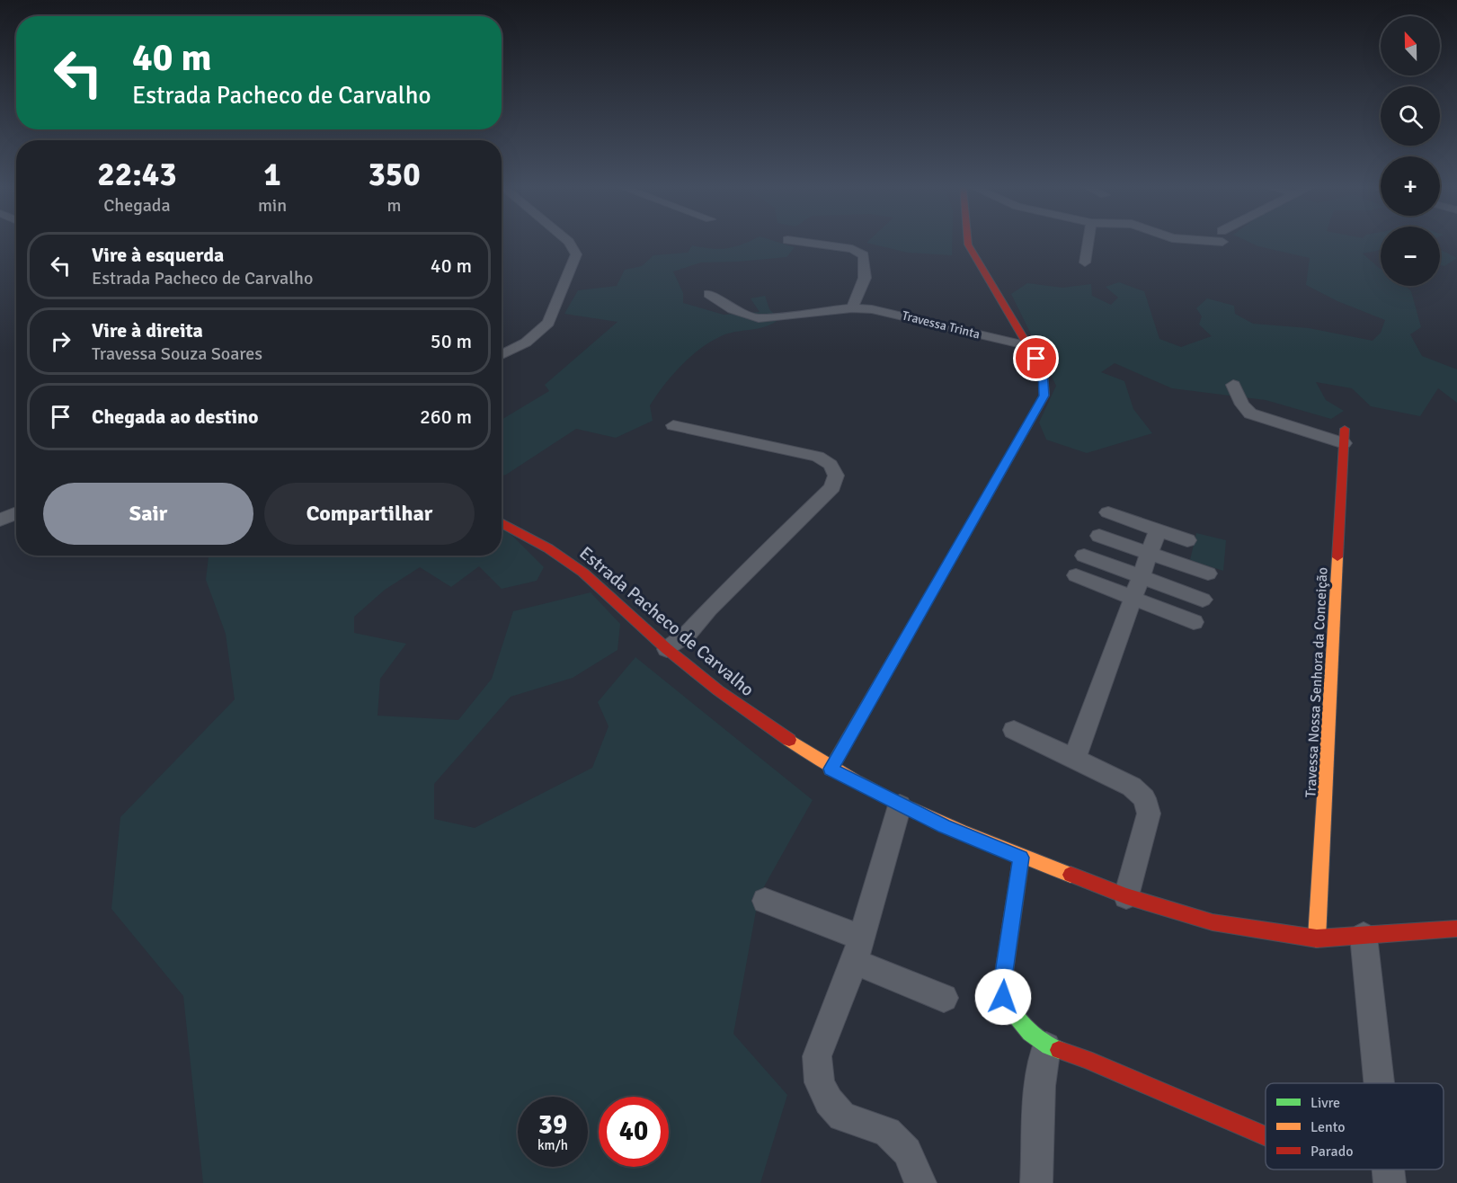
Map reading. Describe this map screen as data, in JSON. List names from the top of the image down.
{
  "streets": {
    "street": ["Travessa Trinta", "Estrada Pacheco de Carvalho", "Travessa Nossa Senhora da Conceição"]
  },
  "crossings": [
    ["Estrada Pacheco de Carvalho", "Travessa Nossa Senhora da Conceição"]
  ],
  "legend": ["Livre", "Lento", "Parado"],
  "north": "top",
  "page": {
    "map_buttons": ["+", "−"],
    "turn": ["40 m", "Estrada Pacheco de Carvalho"],
    "eta": [
      "22:43",
      "Chegada",
      "1",
      "min",
      "350",
      "m"
    ],
    "list": [
      {
        "name": "Vire à esquerda",
        "note": "Estrada Pacheco de Carvalho",
        "value": "40 m"
      },
      {
        "name": "Vire à direita",
        "note": "Travessa Souza Soares",
        "value": "50 m"
      },
      {
        "name": "Chegada ao destino",
        "value": "260 m"
      }
    ],
    "buttons": ["Sair", "Compartilhar"],
    "speed": "39 km/h",
    "limit": "40"
  }
}
